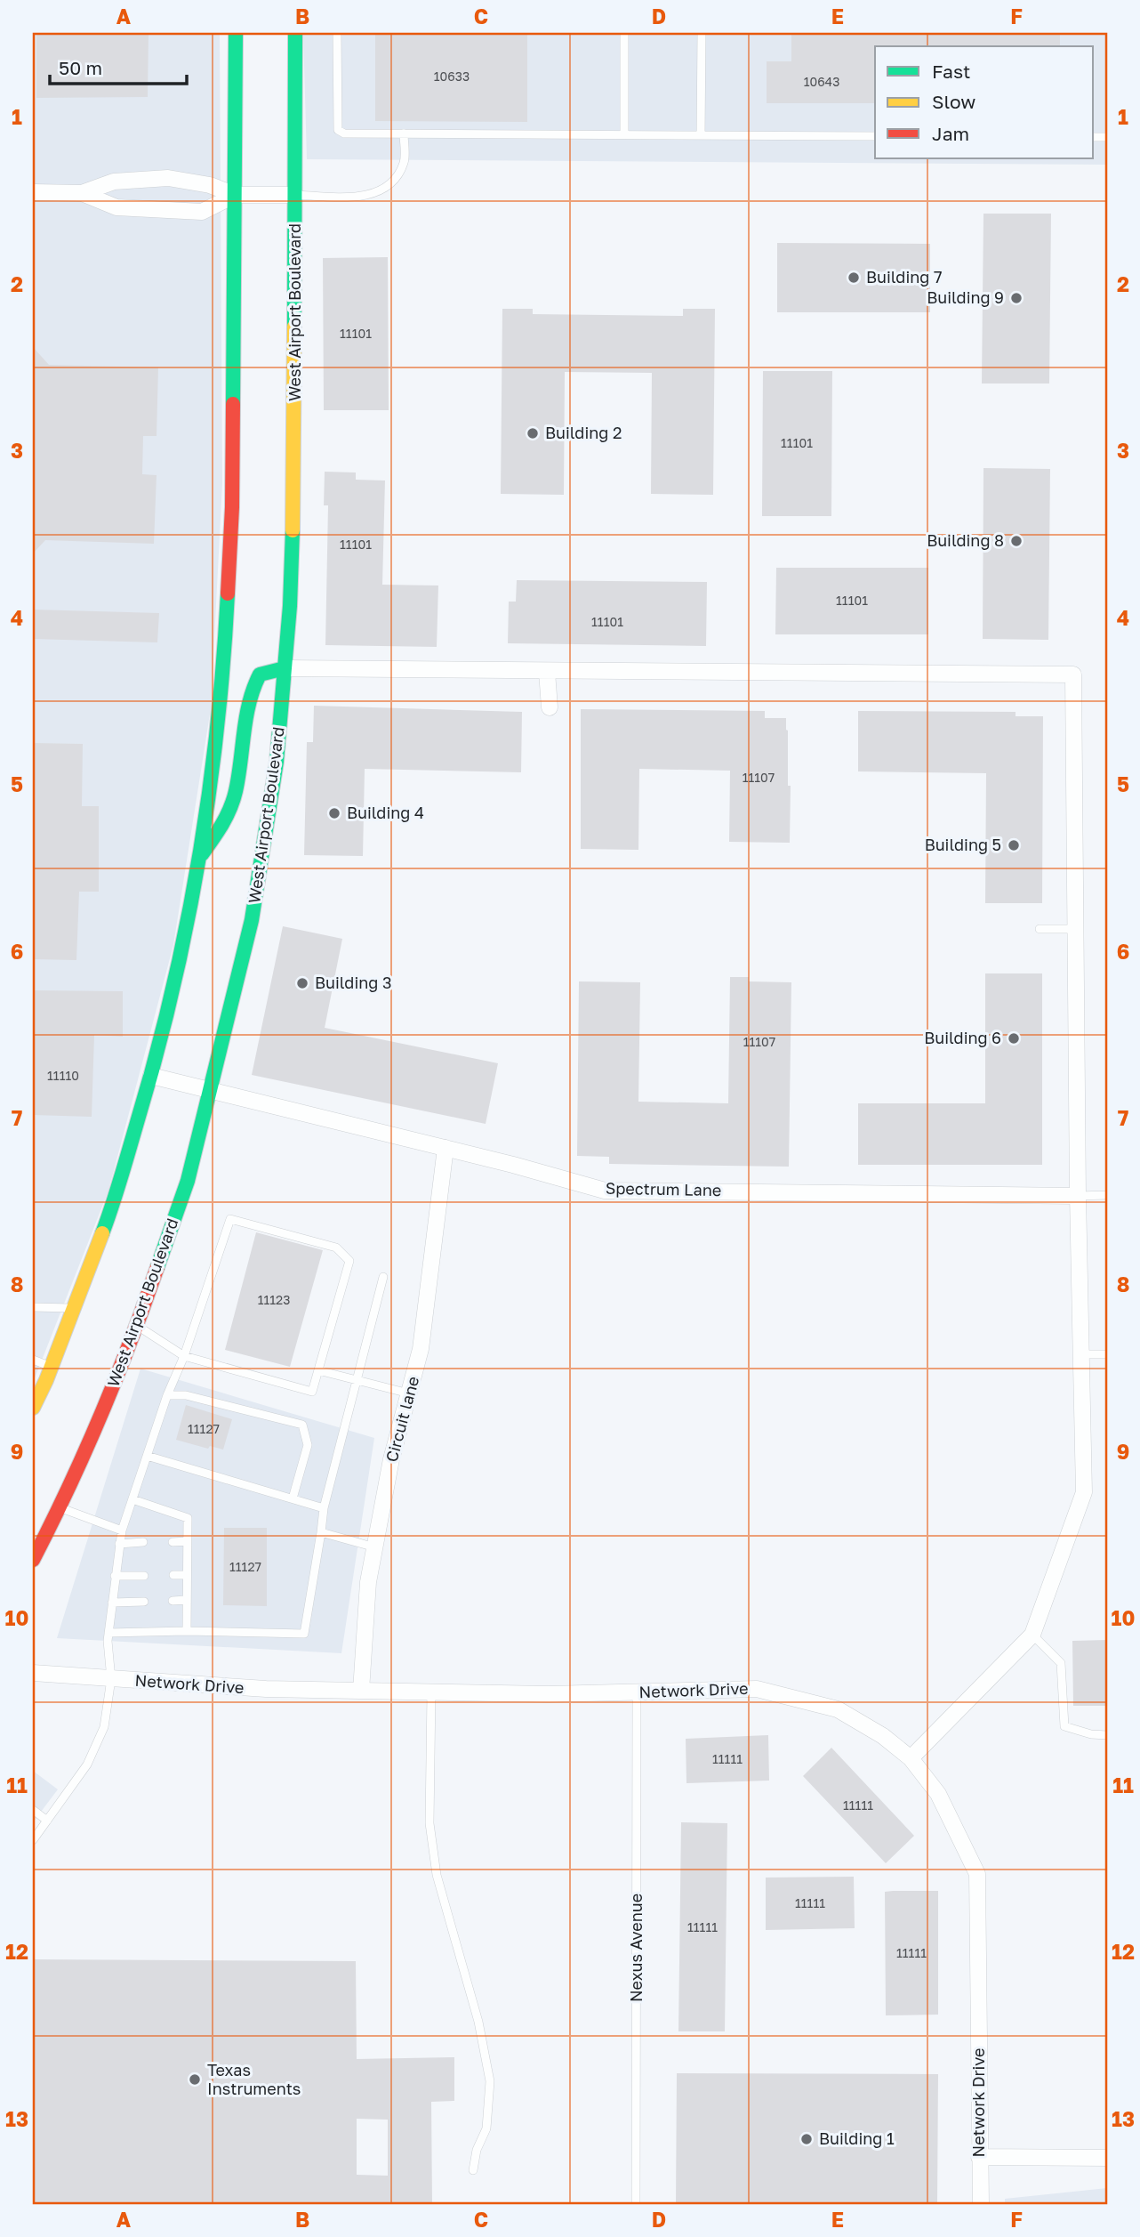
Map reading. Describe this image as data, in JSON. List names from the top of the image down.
{
  "streets": {
    "main road": ["West Airport Boulevard"],
    "street": ["Spectrum Lane", "Circuit lane", "Network Drive"],
    "lane": ["Nexus Avenue"]
  },
  "crossings": [
    ["West Airport Boulevard", "Spectrum Lane"],
    ["Spectrum Lane", "Circuit lane"],
    ["Circuit lane", "Network Drive"],
    ["Network Drive", "Nexus Avenue"]
  ],
  "places": [
    "Building 7",
    "Building 9",
    "Building 2",
    "Building 8",
    "Building 4",
    "Building 5",
    "Building 3",
    "Building 6",
    "Texas Instruments",
    "Building 1"
  ],
  "house_numbers": [
    "10633",
    "10643",
    "11101",
    "11101",
    "11101",
    "11101",
    "11101",
    "11107",
    "11107",
    "11110",
    "11123",
    "11127",
    "11127",
    "11111",
    "11111",
    "11111",
    "11111",
    "11111"
  ],
  "legend": ["Fast", "Slow", "Jam"],
  "scale_bar": "50 m",
  "grid": {
    "columns": [
      "A",
      "B",
      "C",
      "D",
      "E",
      "F"
    ],
    "rows": [
      "1",
      "2",
      "3",
      "4",
      "5",
      "6",
      "7",
      "8",
      "9",
      "10",
      "11",
      "12",
      "13"
    ]
  }
}
